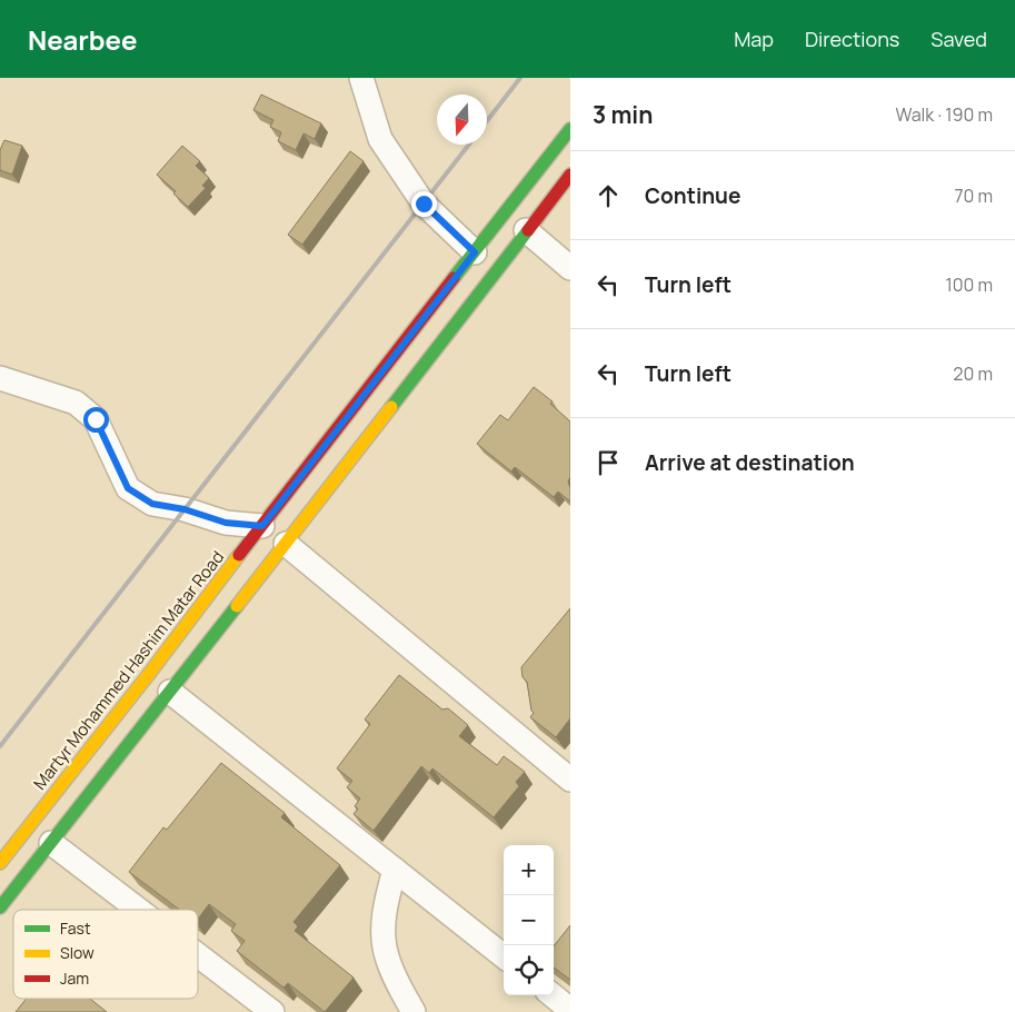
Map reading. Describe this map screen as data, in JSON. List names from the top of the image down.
{
  "streets": {
    "main road": ["Martyr Mohammed Hashim Matar Road"]
  },
  "legend": ["Fast", "Slow", "Jam"],
  "north": "bottom",
  "page": {
    "header": "Nearbee",
    "nav": ["Map", "Directions", "Saved"],
    "heading": ["3 min", "Walk · 190 m"],
    "list": [
      ["Continue", "70 m"],
      ["Turn left", "100 m"],
      ["Turn left", "20 m"],
      "Arrive at destination"
    ],
    "map_buttons": ["+", "−"]
  }
}
